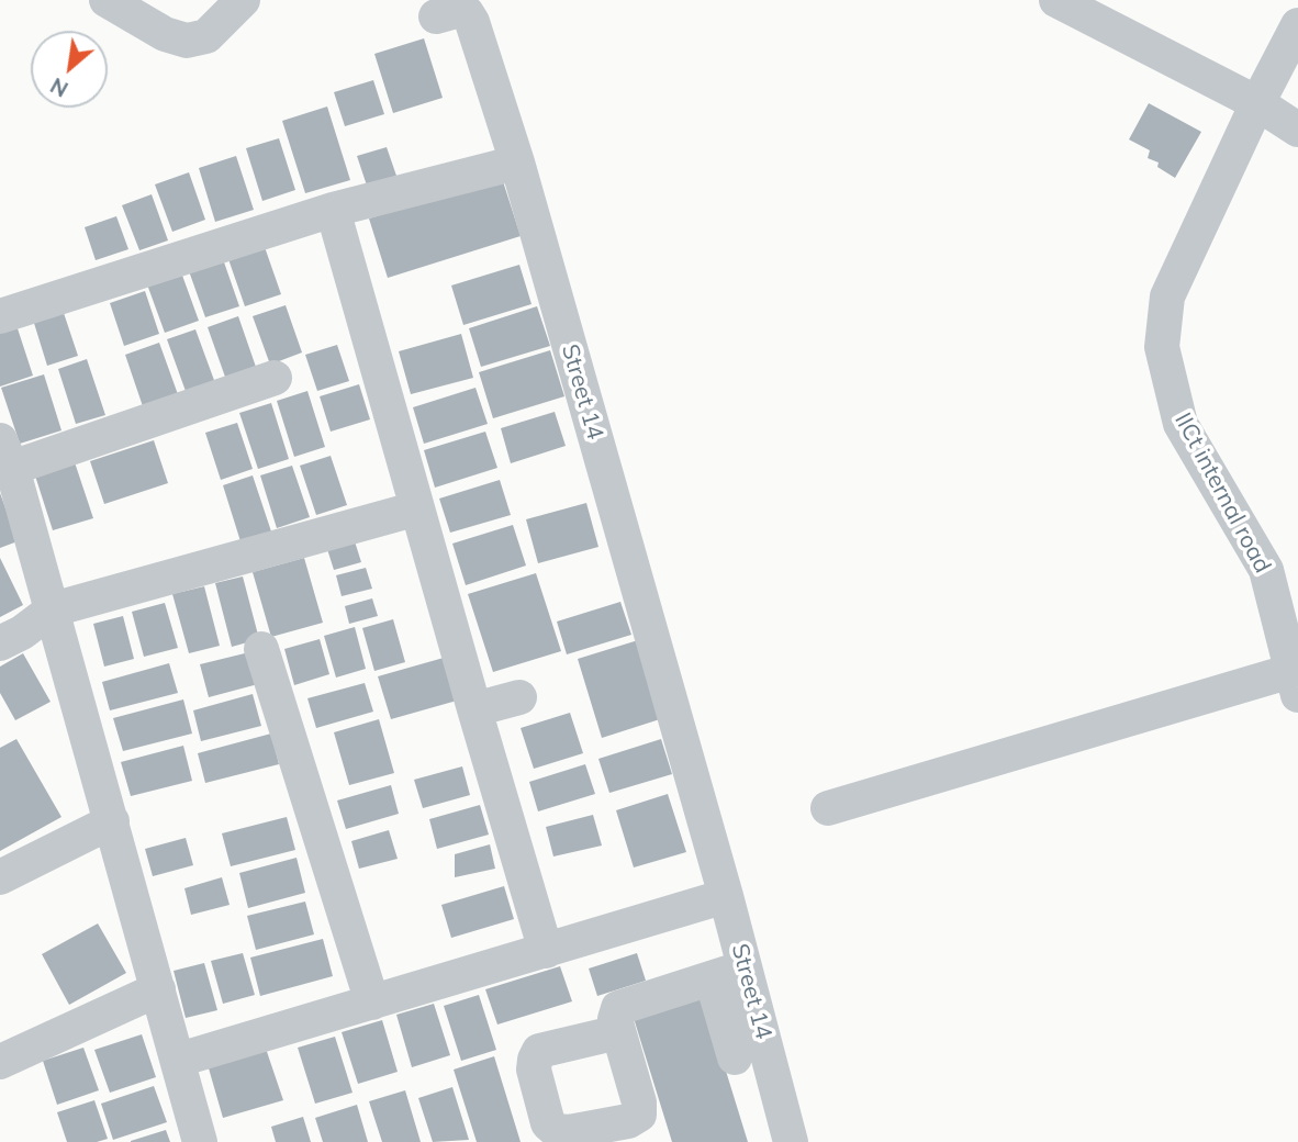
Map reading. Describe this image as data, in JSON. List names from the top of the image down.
{
  "streets": {
    "street": ["Street 14", "IICt internal road"]
  },
  "north": "bottom left"
}
